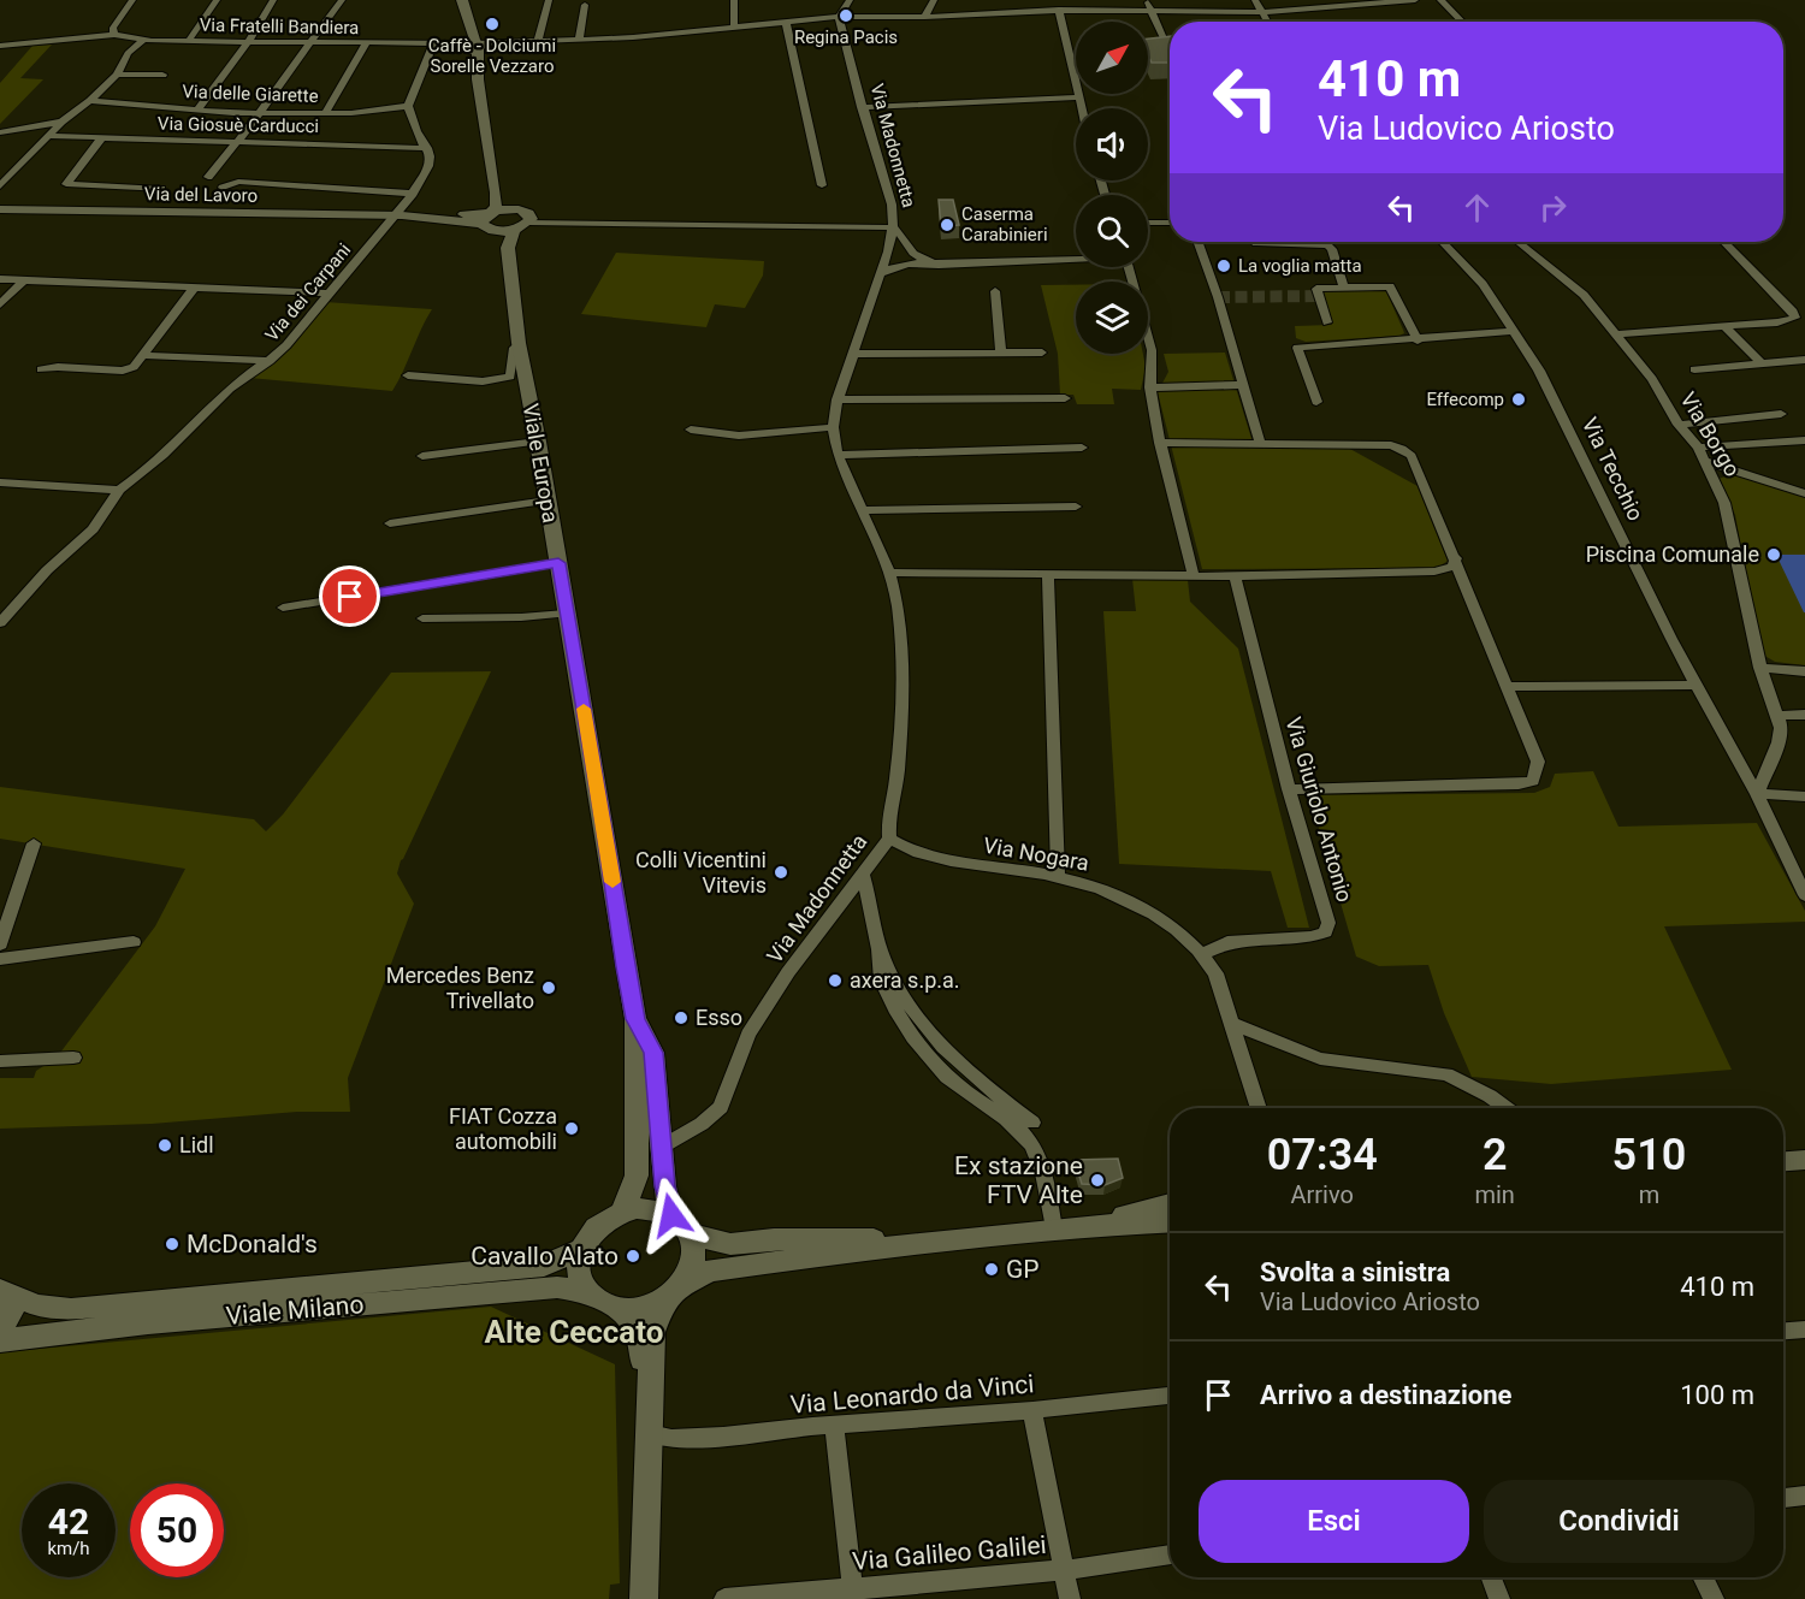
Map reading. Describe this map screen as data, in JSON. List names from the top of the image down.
{
  "streets": {
    "main road": ["Via del Lavoro", "Viale Europa", "Viale Milano"],
    "street": [
      "Via Fratelli Bandiera",
      "Via delle Giarette",
      "Via Giosuè Carducci",
      "Via Madonnetta",
      "Via dei Carpani",
      "Via Borgo",
      "Via Tecchio",
      "Via Giuriolo Antonio",
      "Via Nogara",
      "Via Leonardo da Vinci",
      "Via Galileo Galilei"
    ]
  },
  "crossings": [
    ["Via Fratelli Bandiera", "Via Madonnetta"],
    ["Via Giosuè Carducci", "Via dei Carpani"],
    ["Via Madonnetta", "Viale Europa"],
    ["Via Madonnetta", "Via Nogara"],
    ["Via del Lavoro", "Via dei Carpani"],
    ["Via Borgo", "Via Tecchio"],
    ["Viale Europa", "Viale Milano"],
    ["Via Giuriolo Antonio", "Via Nogara"]
  ],
  "districts": ["Alte Ceccato"],
  "places": [
    "Regina Pacis",
    "Caffè - Dolciumi Sorelle Vezzaro",
    "Caserma Carabinieri",
    "La voglia matta",
    "Effecomp",
    "Piscina Comunale",
    "Colli Vicentini Vitevis",
    "axera s.p.a.",
    "Mercedes Benz Trivellato",
    "Esso",
    "FIAT Cozza automobili",
    "Lidl",
    "Ex stazione FTV Alte",
    "McDonald's",
    "Cavallo Alato",
    "GP"
  ],
  "north": "top right",
  "page": {
    "turn": ["410 m", "Via Ludovico Ariosto"],
    "eta": [
      "07:34",
      "Arrivo",
      "2",
      "min",
      "510",
      "m"
    ],
    "list": [
      {
        "name": "Svolta a sinistra",
        "note": "Via Ludovico Ariosto",
        "value": "410 m"
      },
      {
        "name": "Arrivo a destinazione",
        "value": "100 m"
      }
    ],
    "buttons": ["Esci", "Condividi"],
    "speed": "42 km/h",
    "limit": "50"
  }
}
